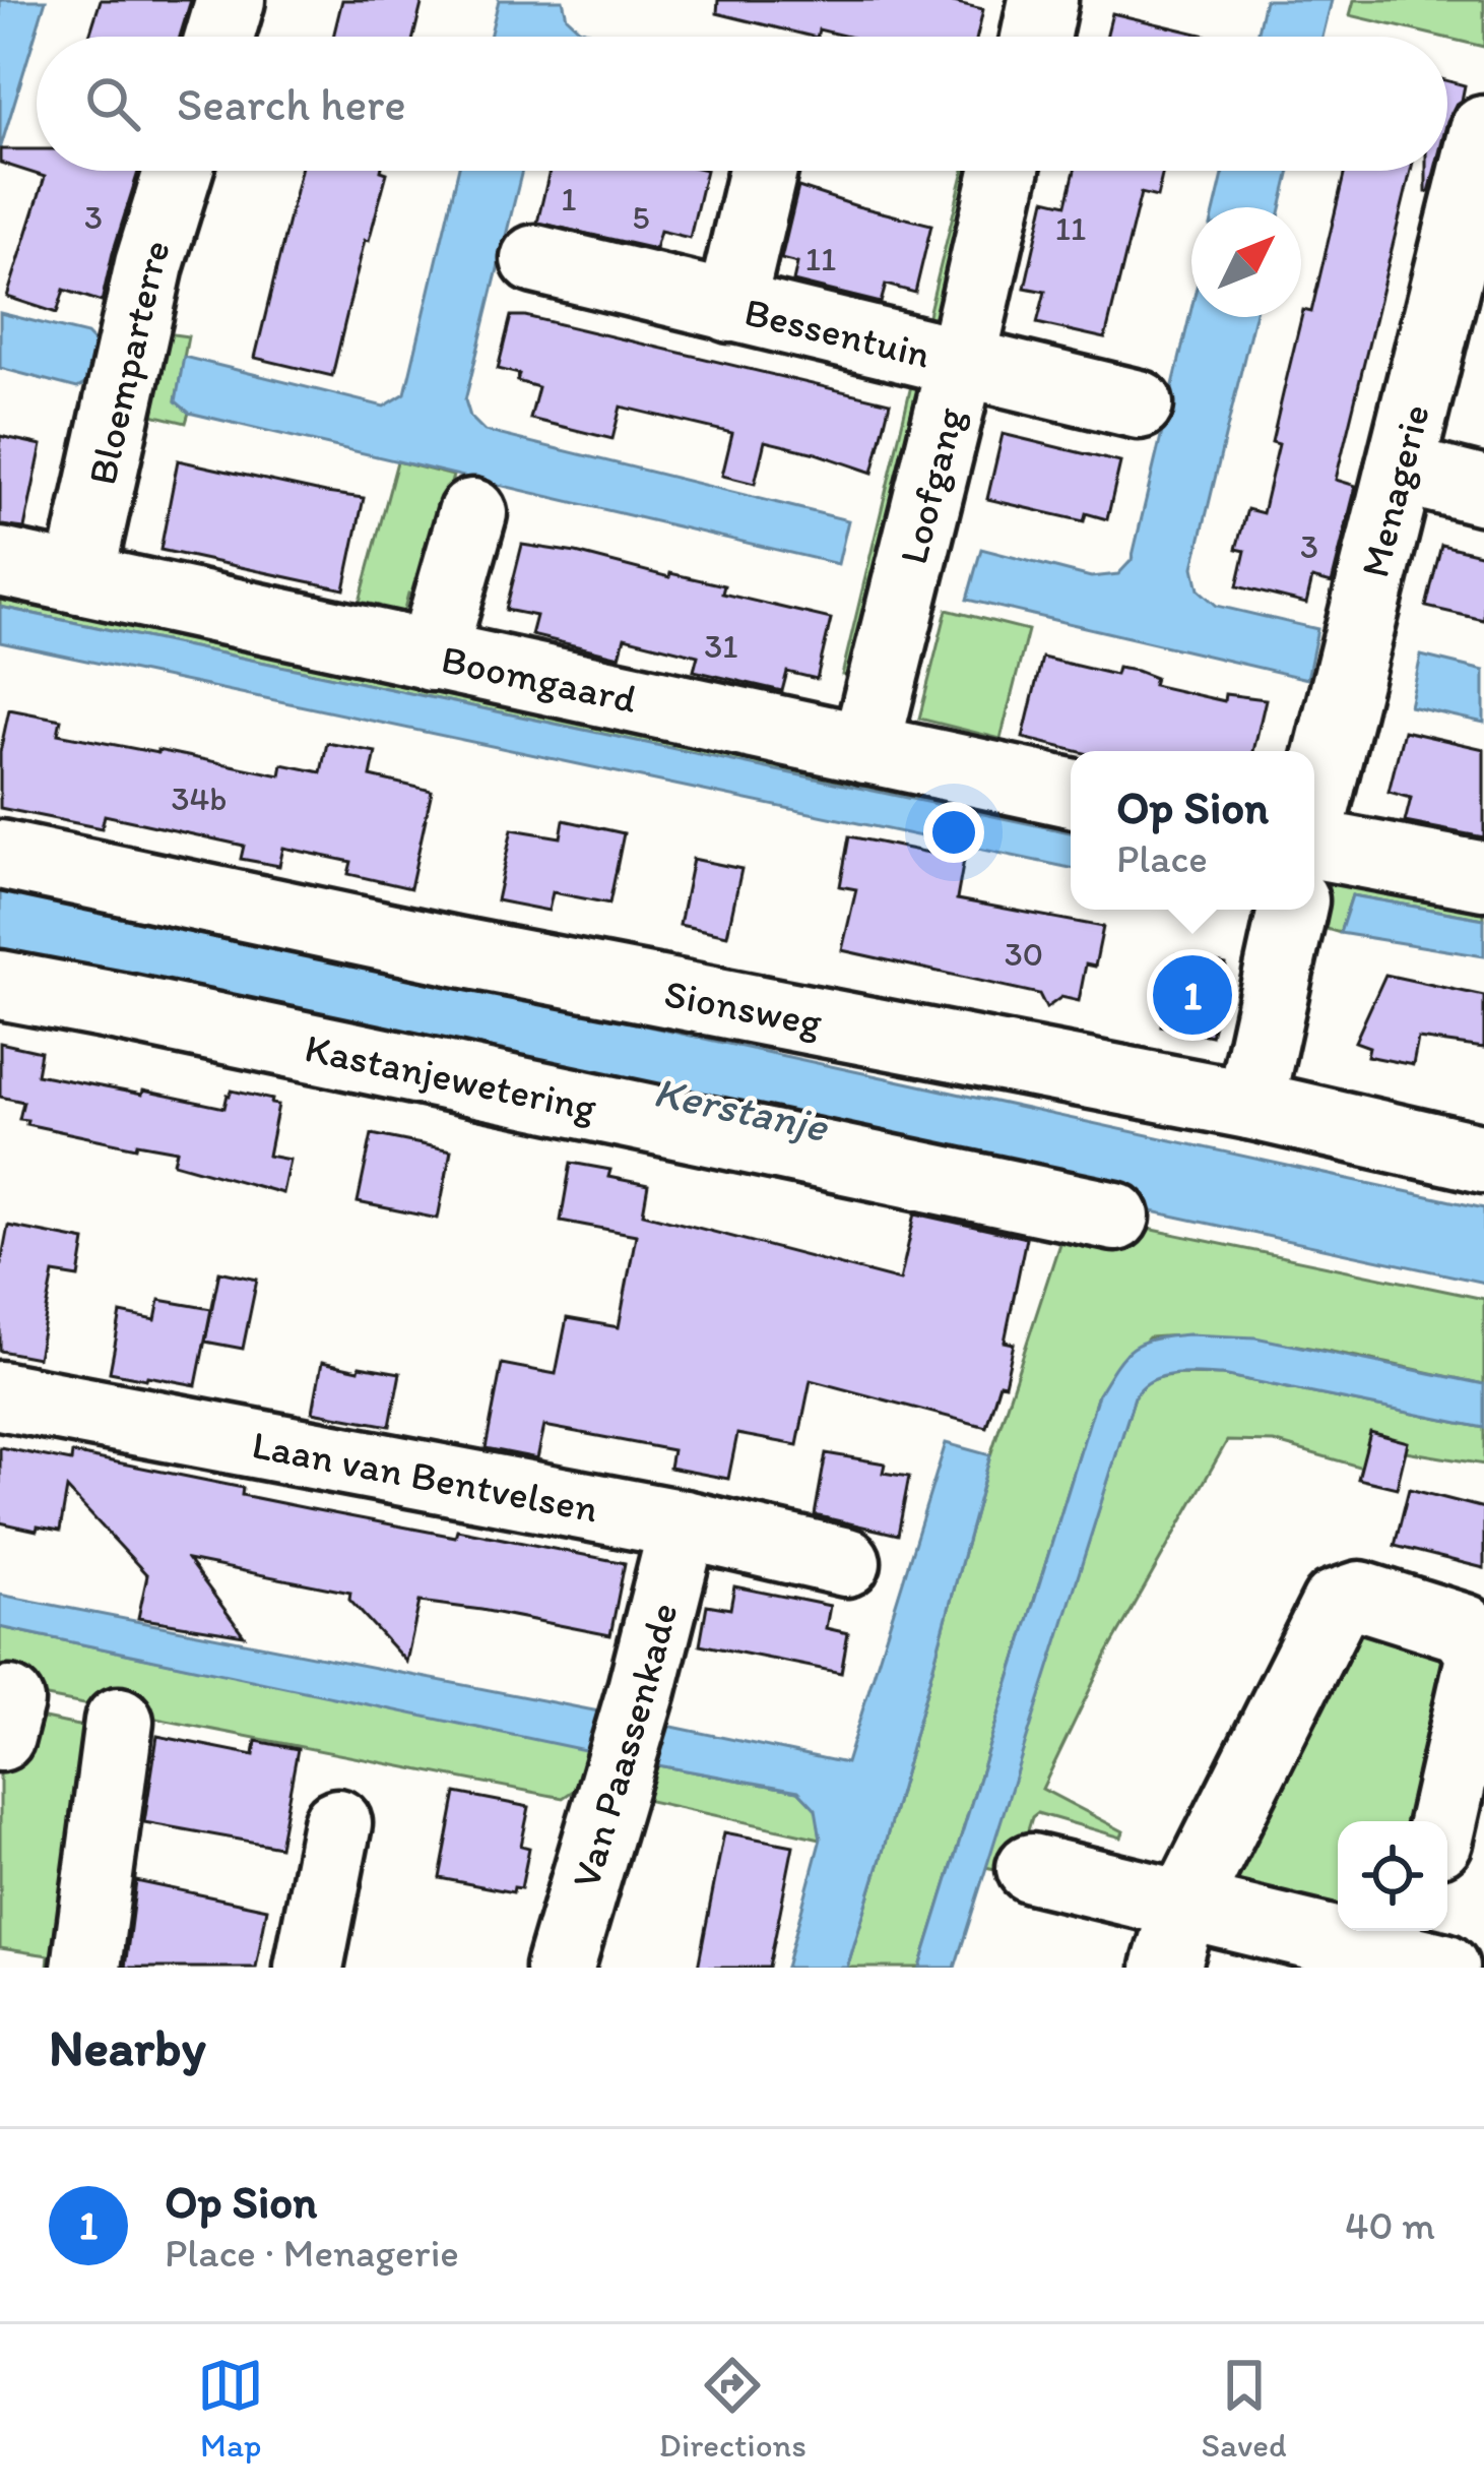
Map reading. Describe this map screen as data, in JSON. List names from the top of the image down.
{
  "streets": {
    "street": [
      "Bessentuin",
      "Bloemparterre",
      "Loofgang",
      "Menagerie",
      "Boomgaard",
      "Sionsweg",
      "Kastanjewetering",
      "Laan van Bentvelsen",
      "Van Paassenkade"
    ]
  },
  "crossings": [
    ["Bessentuin", "Loofgang"],
    ["Bloemparterre", "Boomgaard"],
    ["Loofgang", "Boomgaard"],
    ["Laan van Bentvelsen", "Van Paassenkade"]
  ],
  "water": ["Kerstanje"],
  "house_numbers": [
    "1",
    "3",
    "5",
    "11",
    "11",
    "3",
    "31",
    "34b",
    "30"
  ],
  "north": "top right",
  "page": {
    "search": "Search here",
    "popup": ["Op Sion", "Place"],
    "pins": "1",
    "heading": "Nearby",
    "list": [
      {
        "mark": "1",
        "name": "Op Sion",
        "note": "Place · Menagerie",
        "value": "40 m"
      }
    ],
    "nav": ["Map", "Directions", "Saved"]
  }
}
